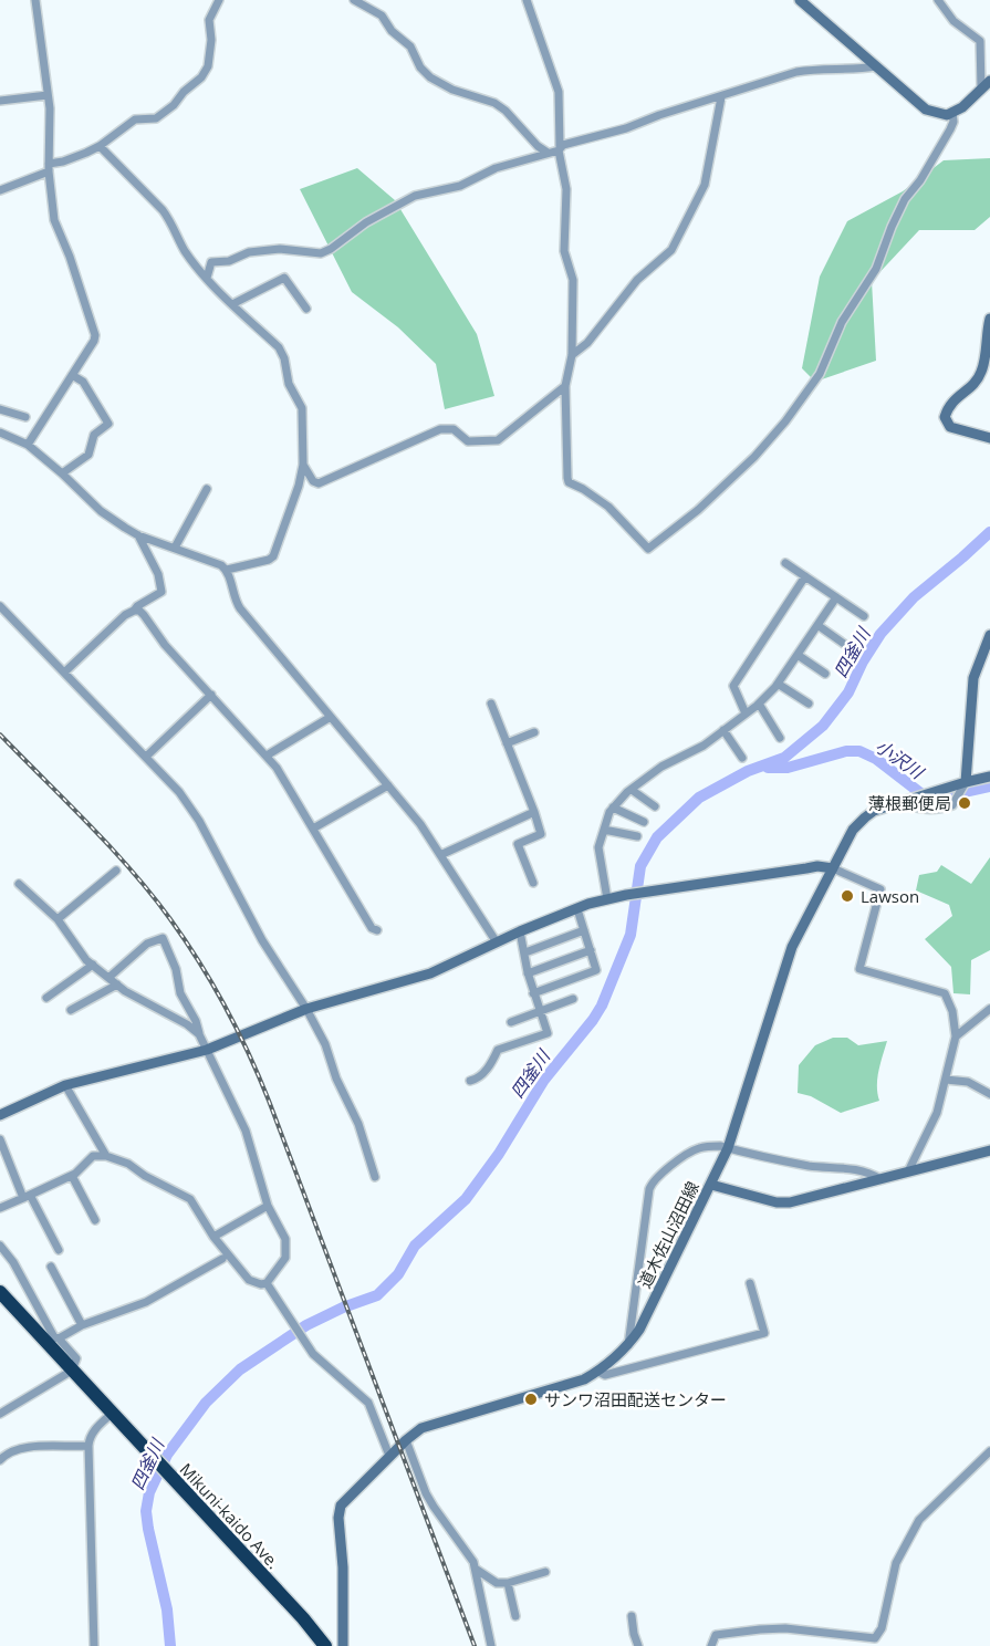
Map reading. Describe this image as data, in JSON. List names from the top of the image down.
{
  "streets": {
    "highway": ["Mikuni-kaido Ave."],
    "street": ["道木佐山沼田線"]
  },
  "water": ["四釜川", "小沢川"],
  "places": ["薄根郵便局", "Lawson", "サンワ沼田配送センター"]
}
